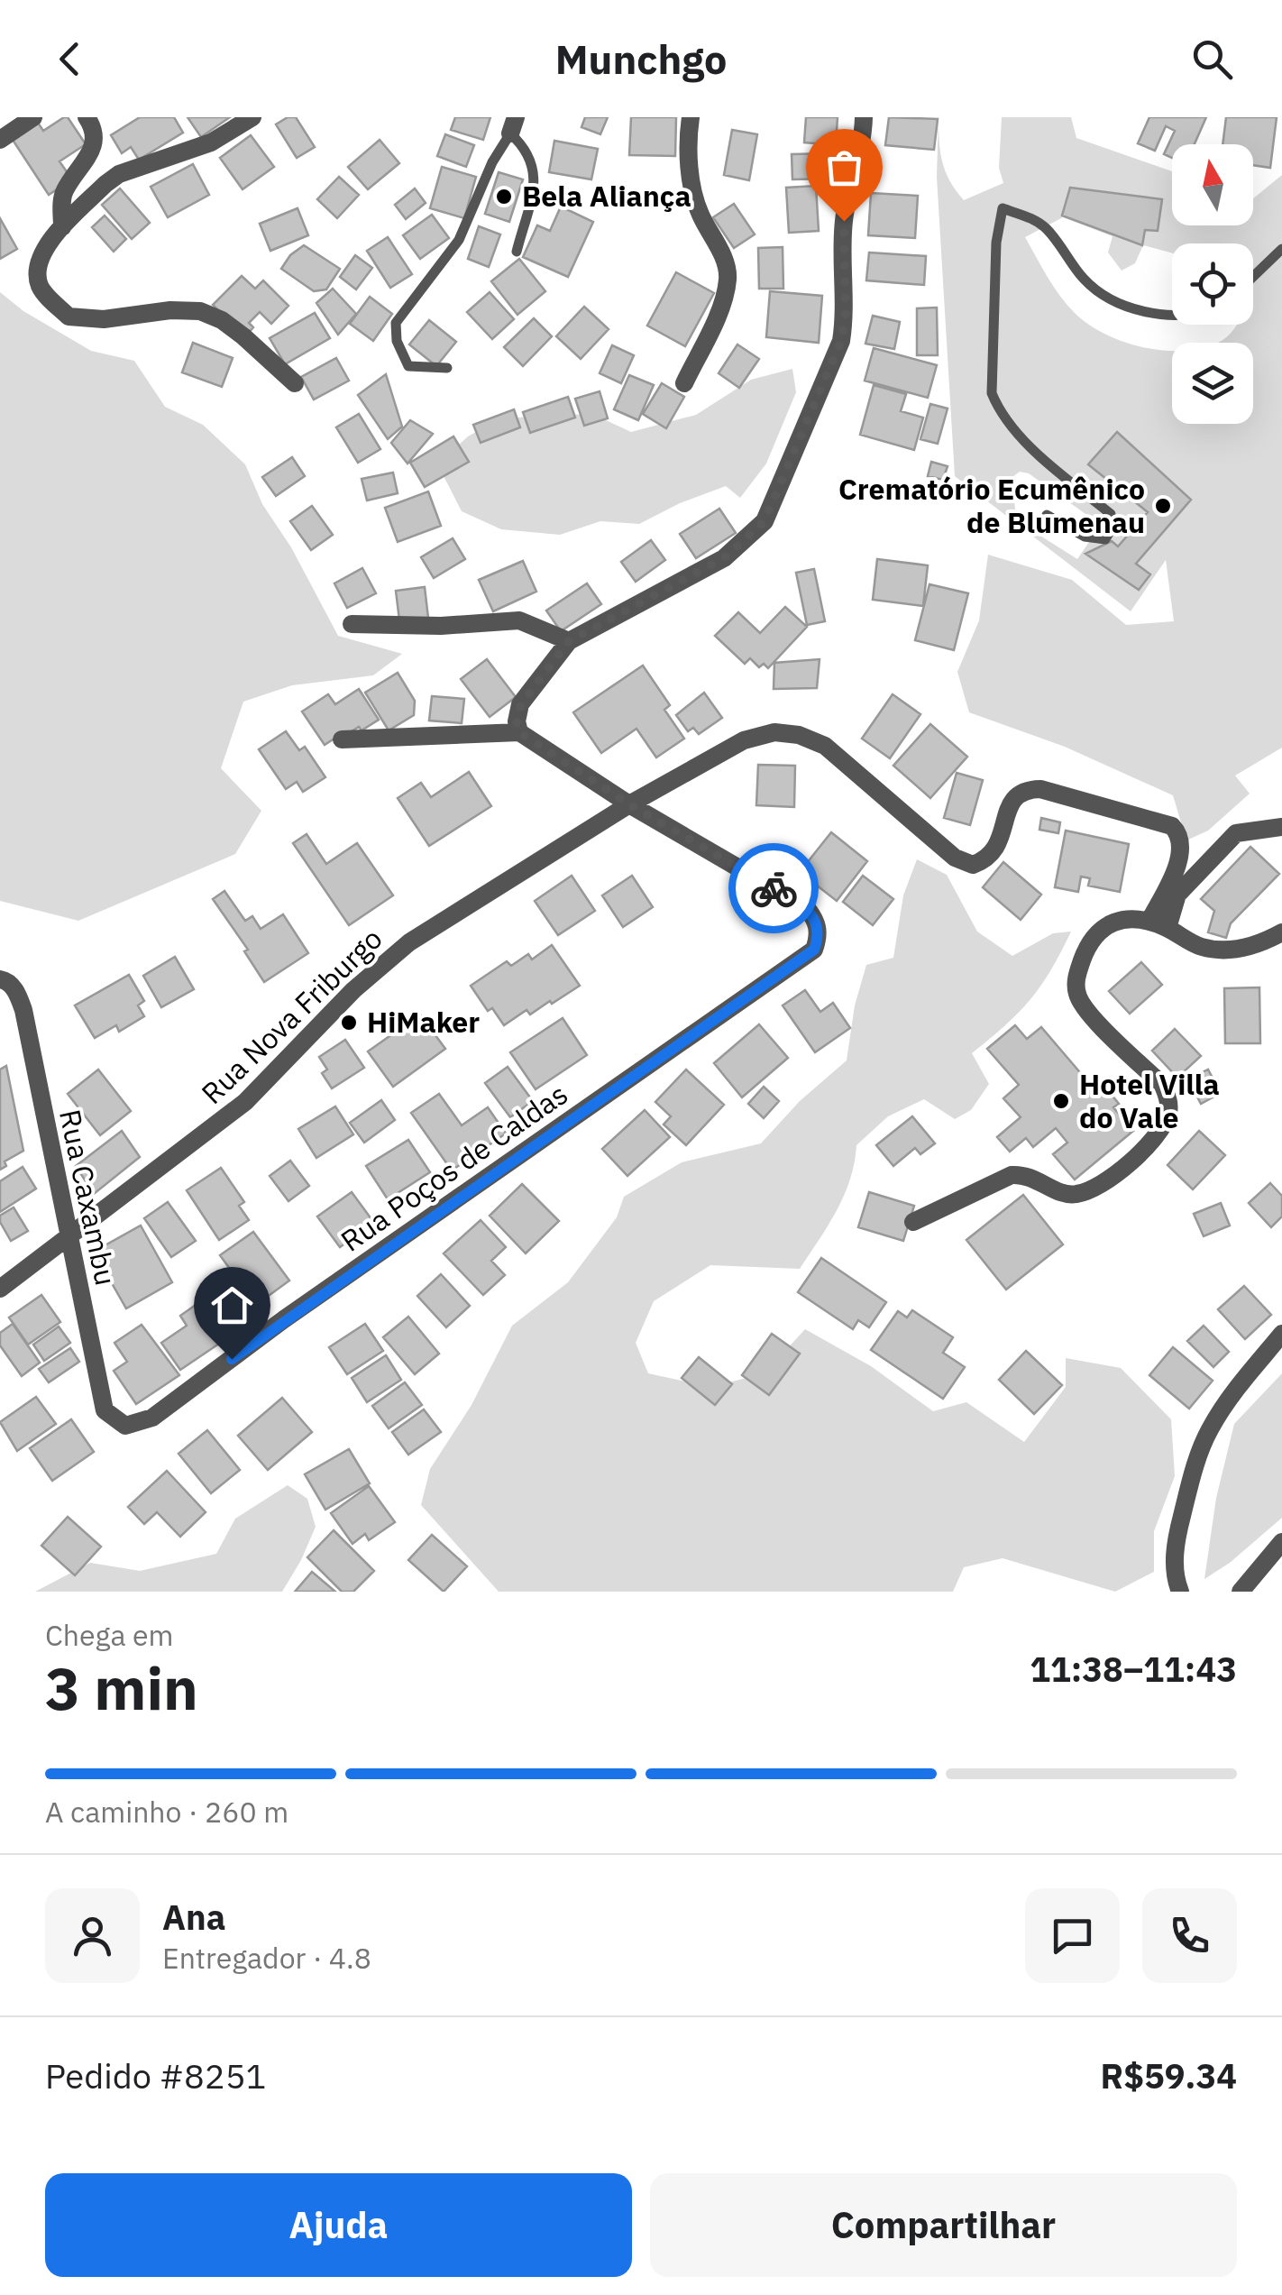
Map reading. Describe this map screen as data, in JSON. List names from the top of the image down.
{
  "streets": {
    "street": ["Rua Nova Friburgo", "Rua Poços de Caldas", "Rua Caxambu"]
  },
  "crossings": [
    ["Rua Nova Friburgo", "Rua Poços de Caldas"],
    ["Rua Nova Friburgo", "Rua Caxambu"],
    ["Rua Poços de Caldas", "Rua Caxambu"]
  ],
  "places": [
    "Bela Aliança",
    "Crematório Ecumênico de Blumenau",
    "HiMaker",
    "Hotel Villa do Vale"
  ],
  "north": "top",
  "page": {
    "header": "Munchgo",
    "heading": ["3 min", "Chega em", "11:38–11:43"],
    "panel": [
      "Ana",
      "Entregador · 4.8",
      "Pedido #8251",
      "R$59.34"
    ],
    "bar": "A caminho · 260 m",
    "buttons": ["Ajuda", "Compartilhar"]
  }
}
